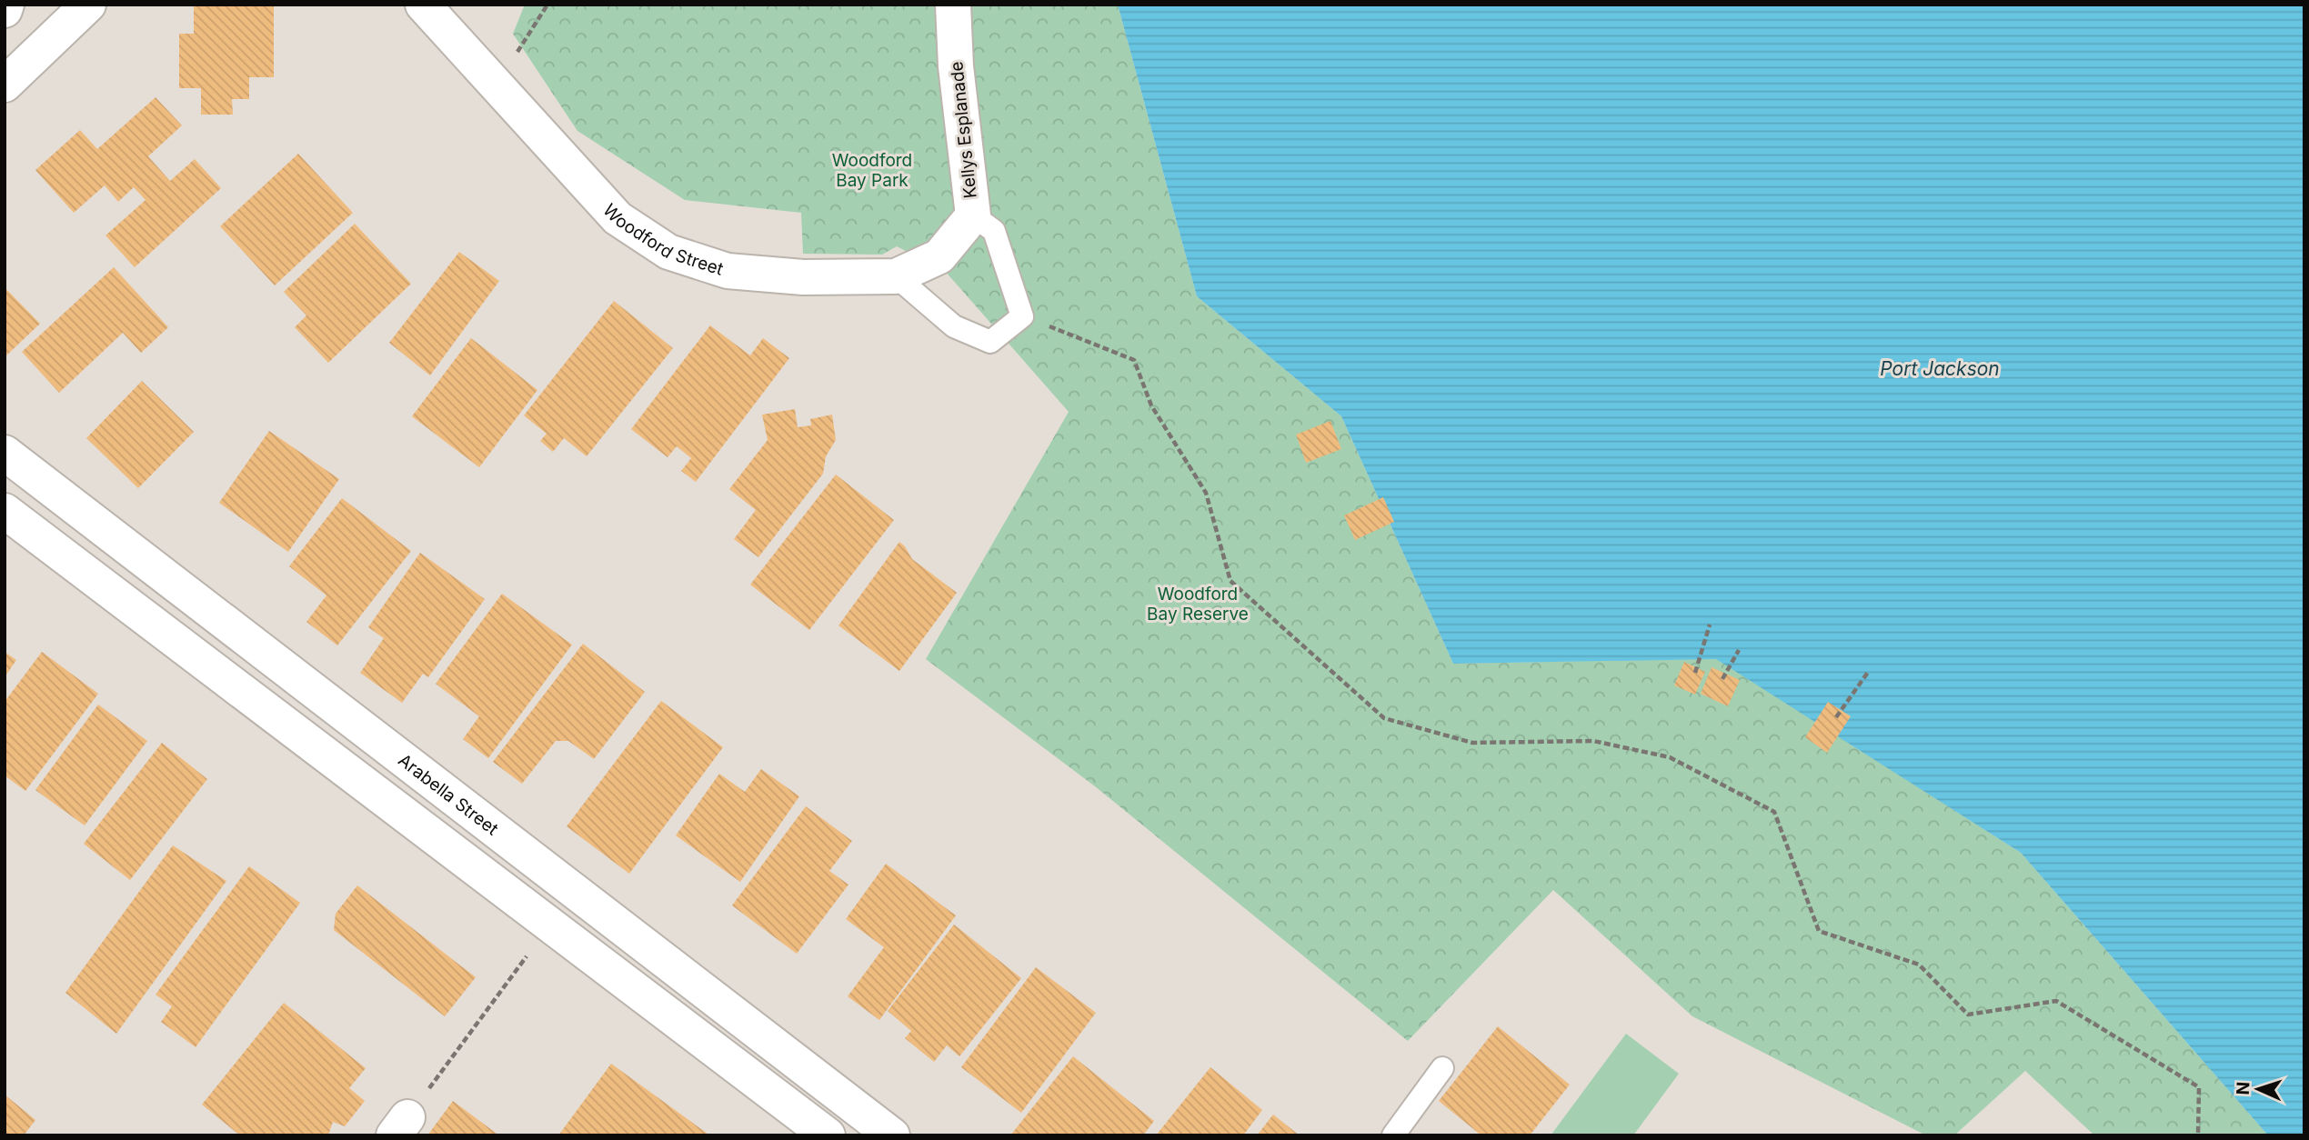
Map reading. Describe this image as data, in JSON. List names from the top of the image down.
{
  "streets": {
    "street": ["Kellys Esplanade", "Woodford Street", "Arabella Street"]
  },
  "crossings": [
    ["Kellys Esplanade", "Woodford Street"]
  ],
  "water": ["Port Jackson"],
  "parks": ["Woodford Bay Park", "Woodford Bay Reserve"],
  "north": "left"
}
